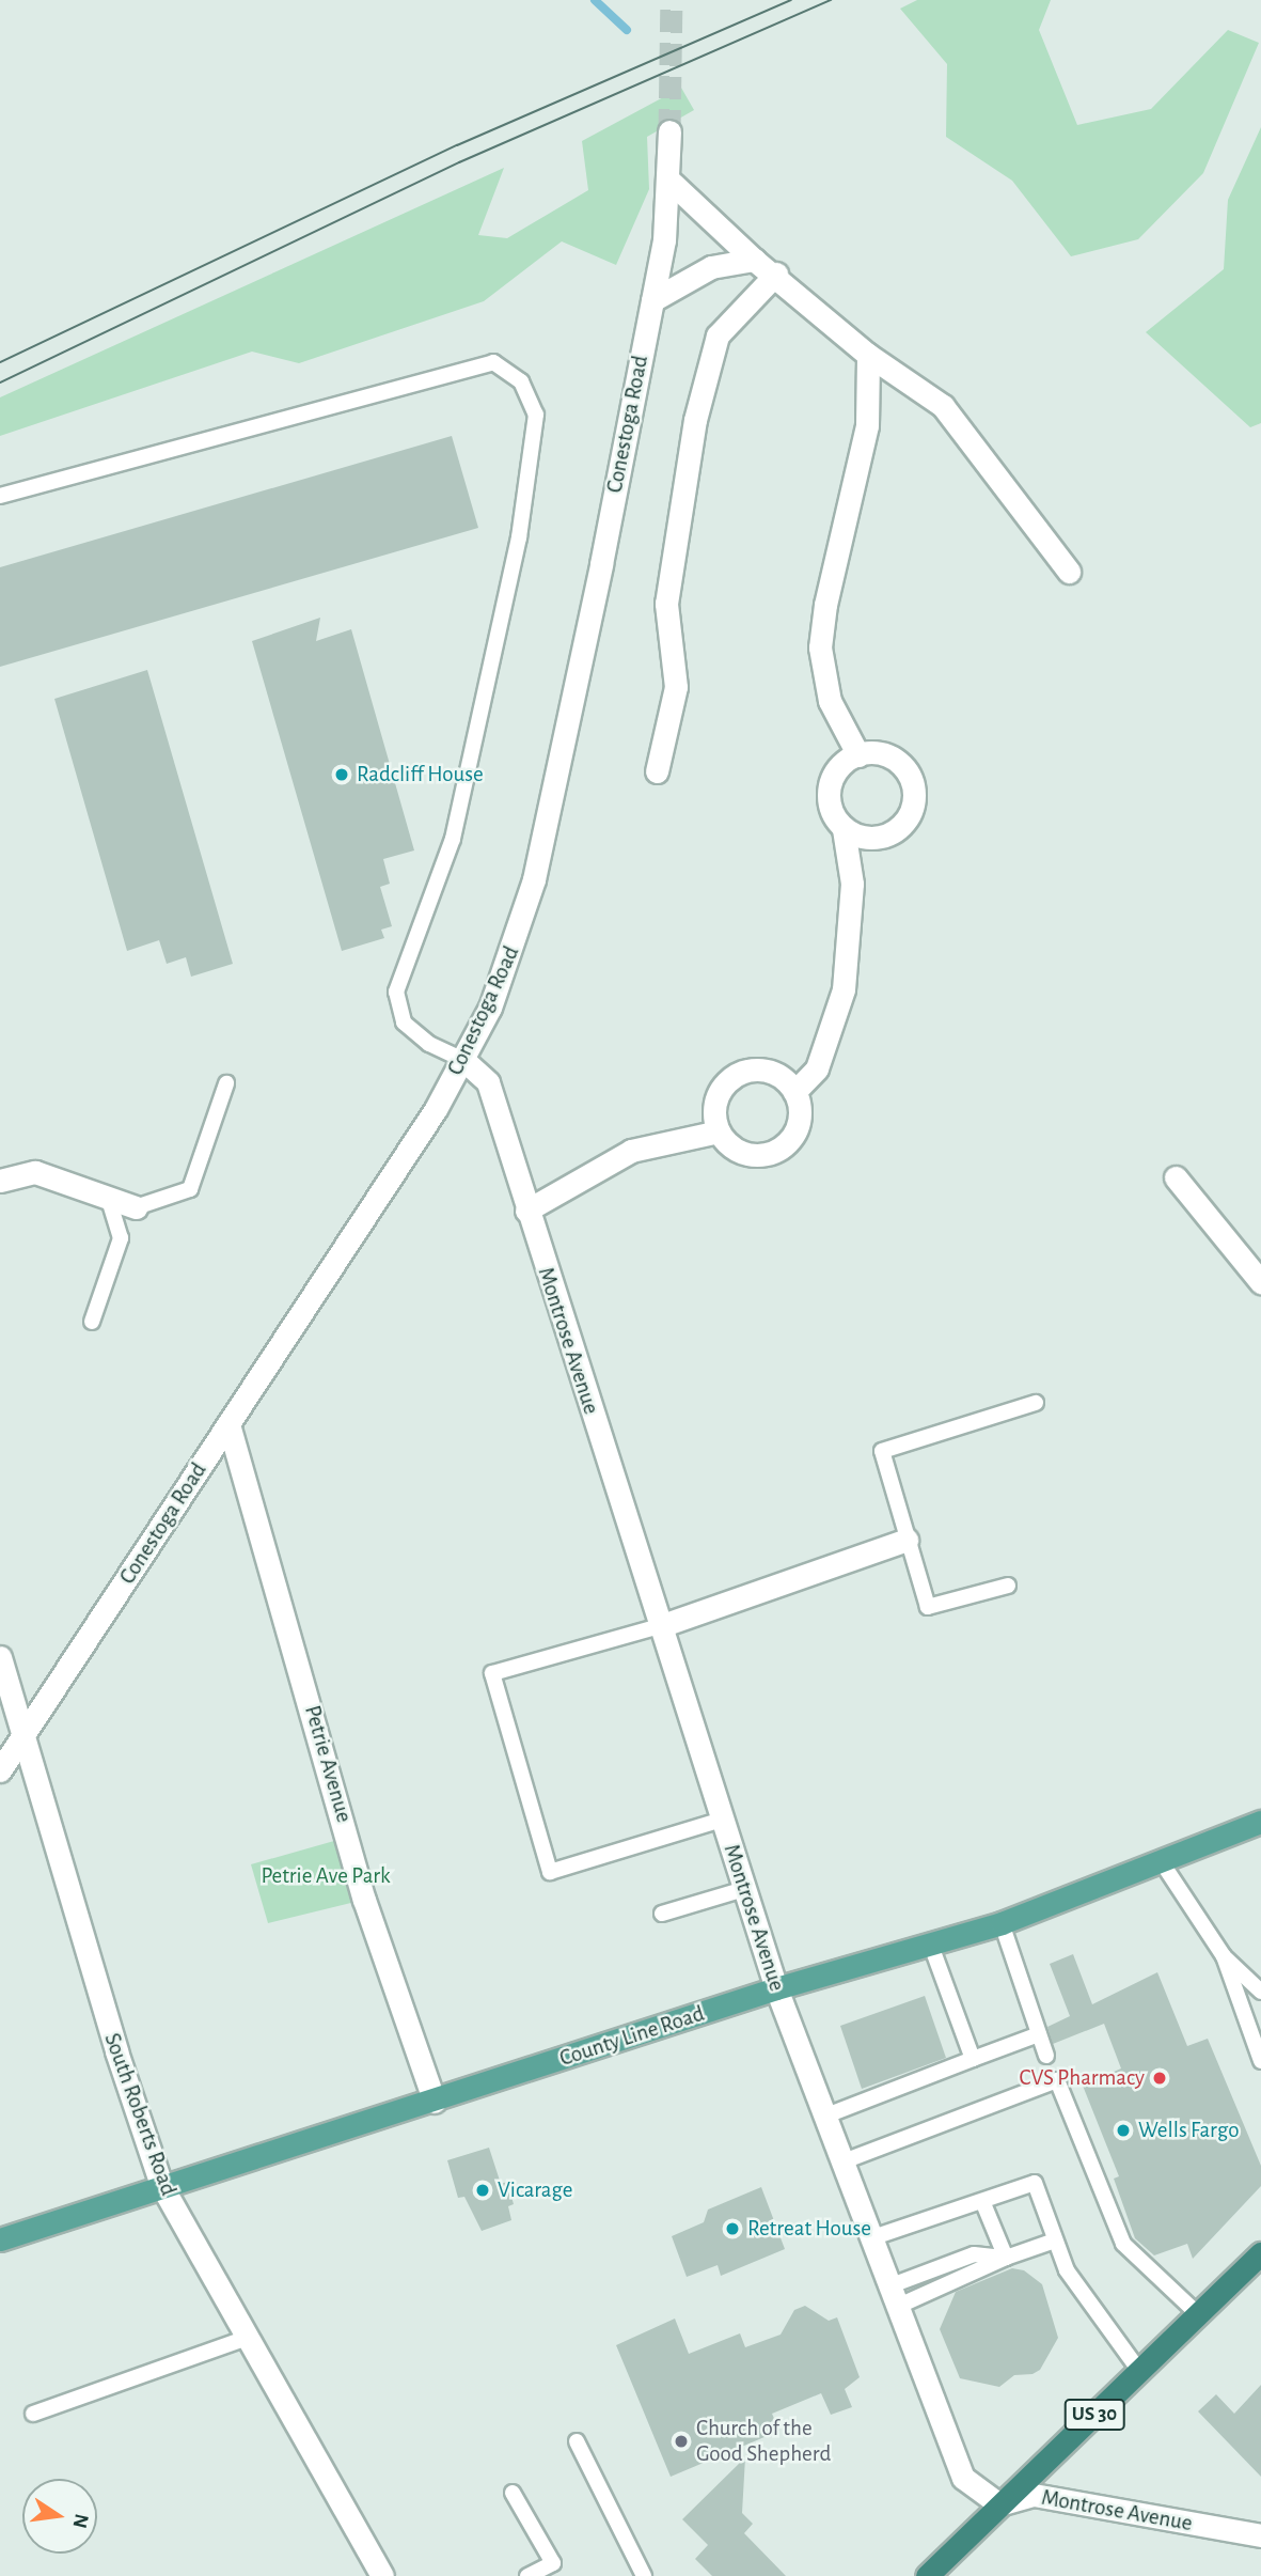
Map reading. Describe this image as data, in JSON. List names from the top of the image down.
{
  "streets": {
    "highway": ["US 30"],
    "main road": ["County Line Road"],
    "street": [
      "Conestoga Road",
      "Montrose Avenue",
      "Petrie Avenue",
      "South Roberts Road"
    ]
  },
  "crossings": [
    ["Conestoga Road", "Montrose Avenue"],
    ["Conestoga Road", "Petrie Avenue"],
    ["Conestoga Road", "South Roberts Road"],
    ["Montrose Avenue", "County Line Road"],
    ["Montrose Avenue", "US 30"],
    ["Petrie Avenue", "County Line Road"],
    ["County Line Road", "South Roberts Road"]
  ],
  "parks": ["Petrie Ave Park"],
  "places": [
    "Radcliff House",
    "CVS Pharmacy",
    "Wells Fargo",
    "Vicarage",
    "Retreat House",
    "Church of the Good Shepherd"
  ],
  "north": "right"
}
